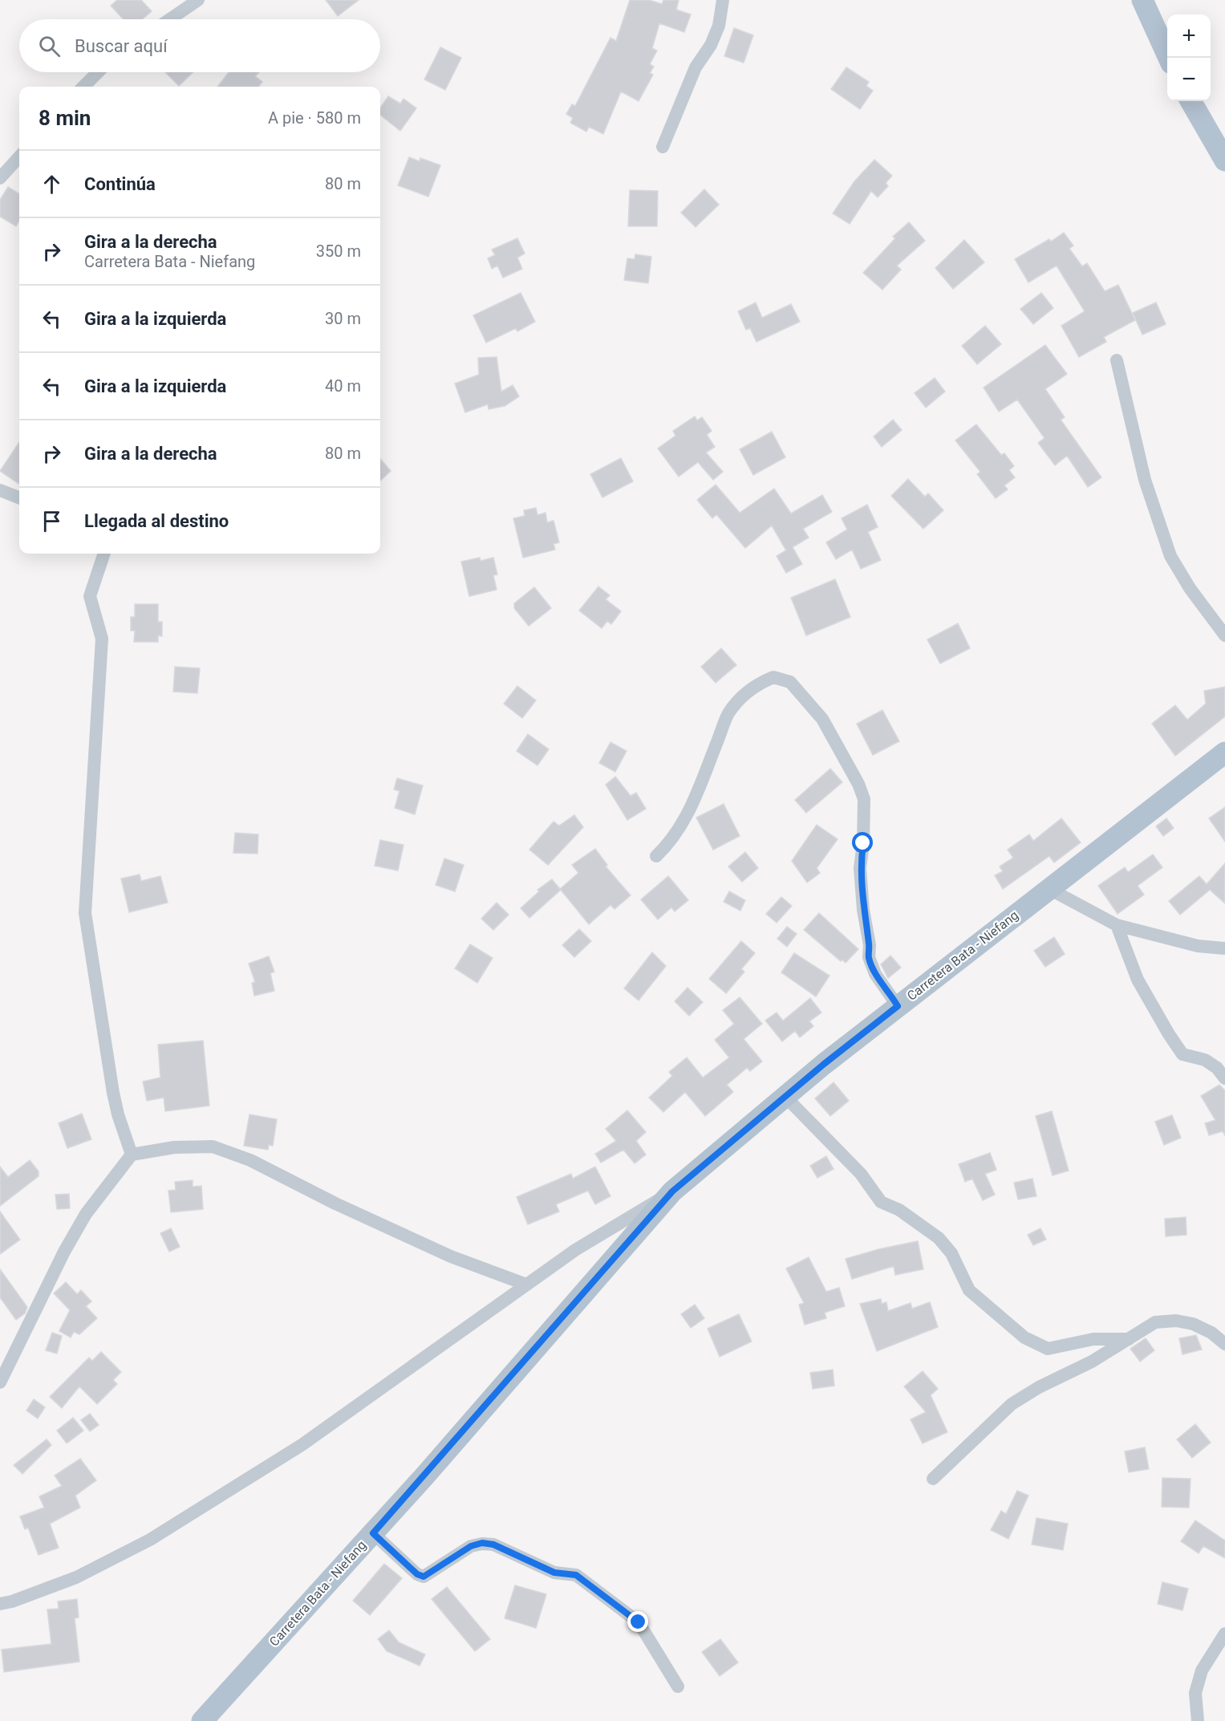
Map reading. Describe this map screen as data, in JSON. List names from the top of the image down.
{
  "streets": {
    "main road": ["Carretera Bata - Niefang"]
  },
  "page": {
    "map_buttons": ["+", "−"],
    "search": "Buscar aquí",
    "heading": ["8 min", "A pie · 580 m"],
    "list": [
      ["Continúa", "80 m"],
      ["Gira a la derecha", "Carretera Bata - Niefang", "350 m"],
      ["Gira a la izquierda", "30 m"],
      ["Gira a la izquierda", "40 m"],
      ["Gira a la derecha", "80 m"],
      "Llegada al destino"
    ]
  }
}
